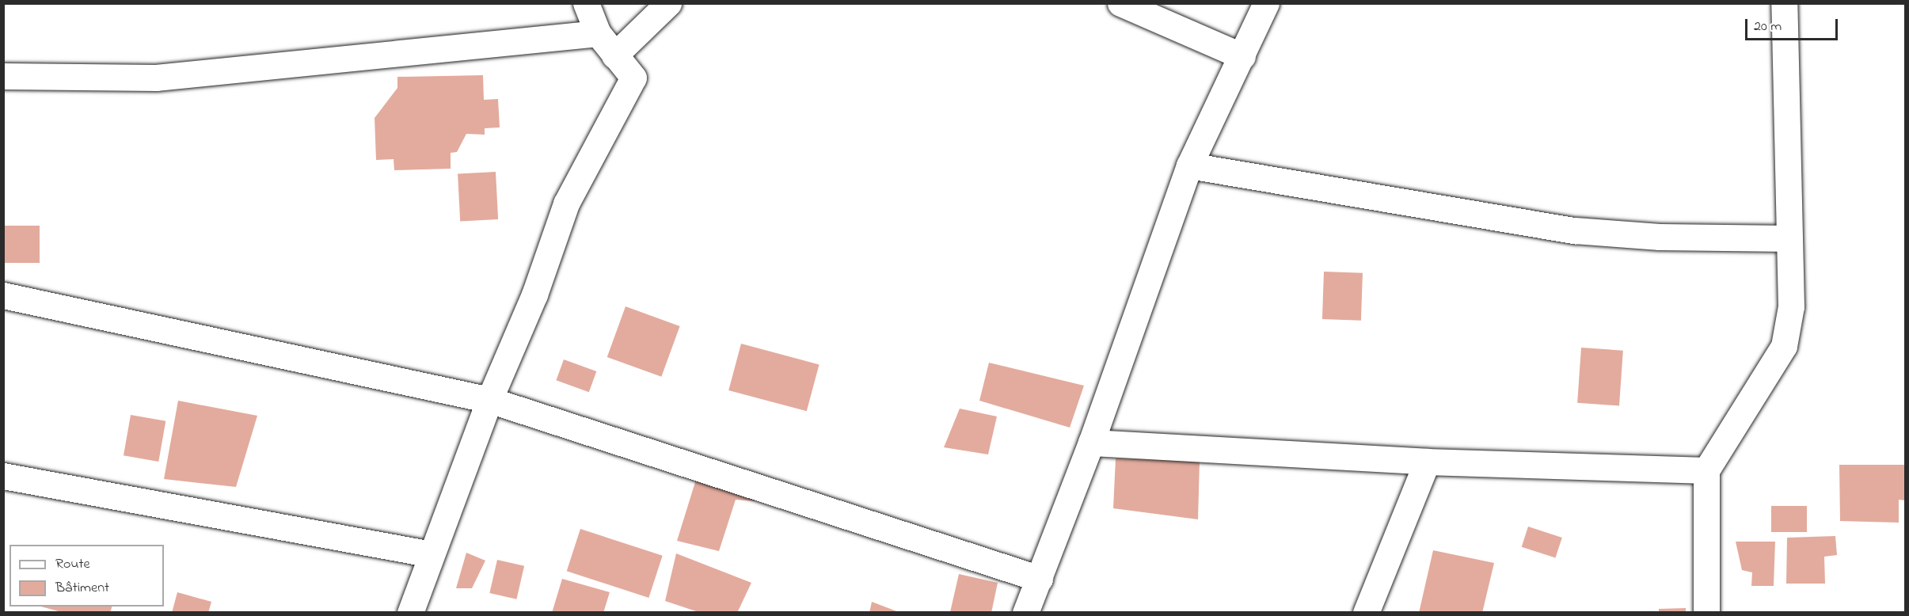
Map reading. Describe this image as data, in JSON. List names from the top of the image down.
{
  "legend": ["Route", "Bâtiment"],
  "scale_bar": "20 m"
}
